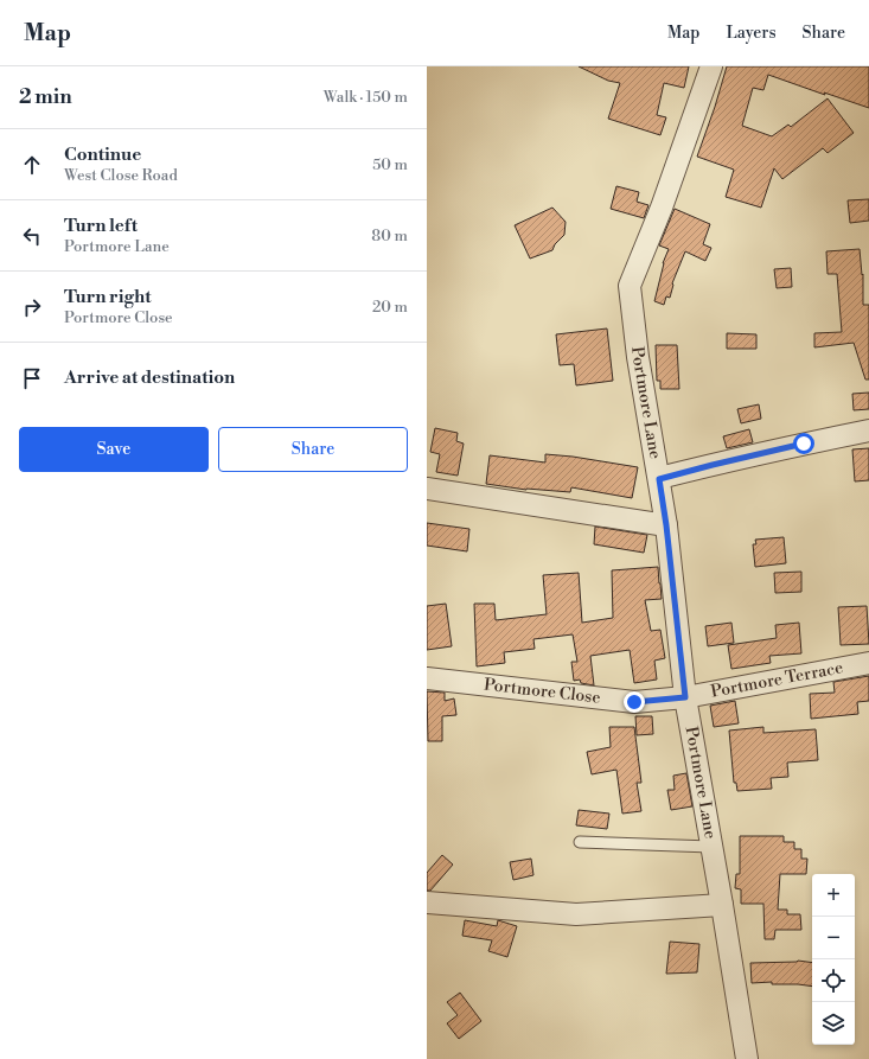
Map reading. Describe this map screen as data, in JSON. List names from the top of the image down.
{
  "streets": {
    "street": ["Portmore Lane", "Portmore Terrace", "Portmore Close"]
  },
  "crossings": [
    ["Portmore Lane", "Portmore Terrace"],
    ["Portmore Lane", "Portmore Close"],
    ["Portmore Terrace", "Portmore Close"]
  ],
  "page": {
    "header": "Map",
    "nav": ["Map", "Layers", "Share"],
    "heading": ["2 min", "Walk · 150 m"],
    "list": [
      ["Continue", "West Close Road", "50 m"],
      ["Turn left", "Portmore Lane", "80 m"],
      ["Turn right", "Portmore Close", "20 m"],
      "Arrive at destination"
    ],
    "buttons": ["Save", "Share"],
    "map_buttons": ["+", "−"]
  }
}
